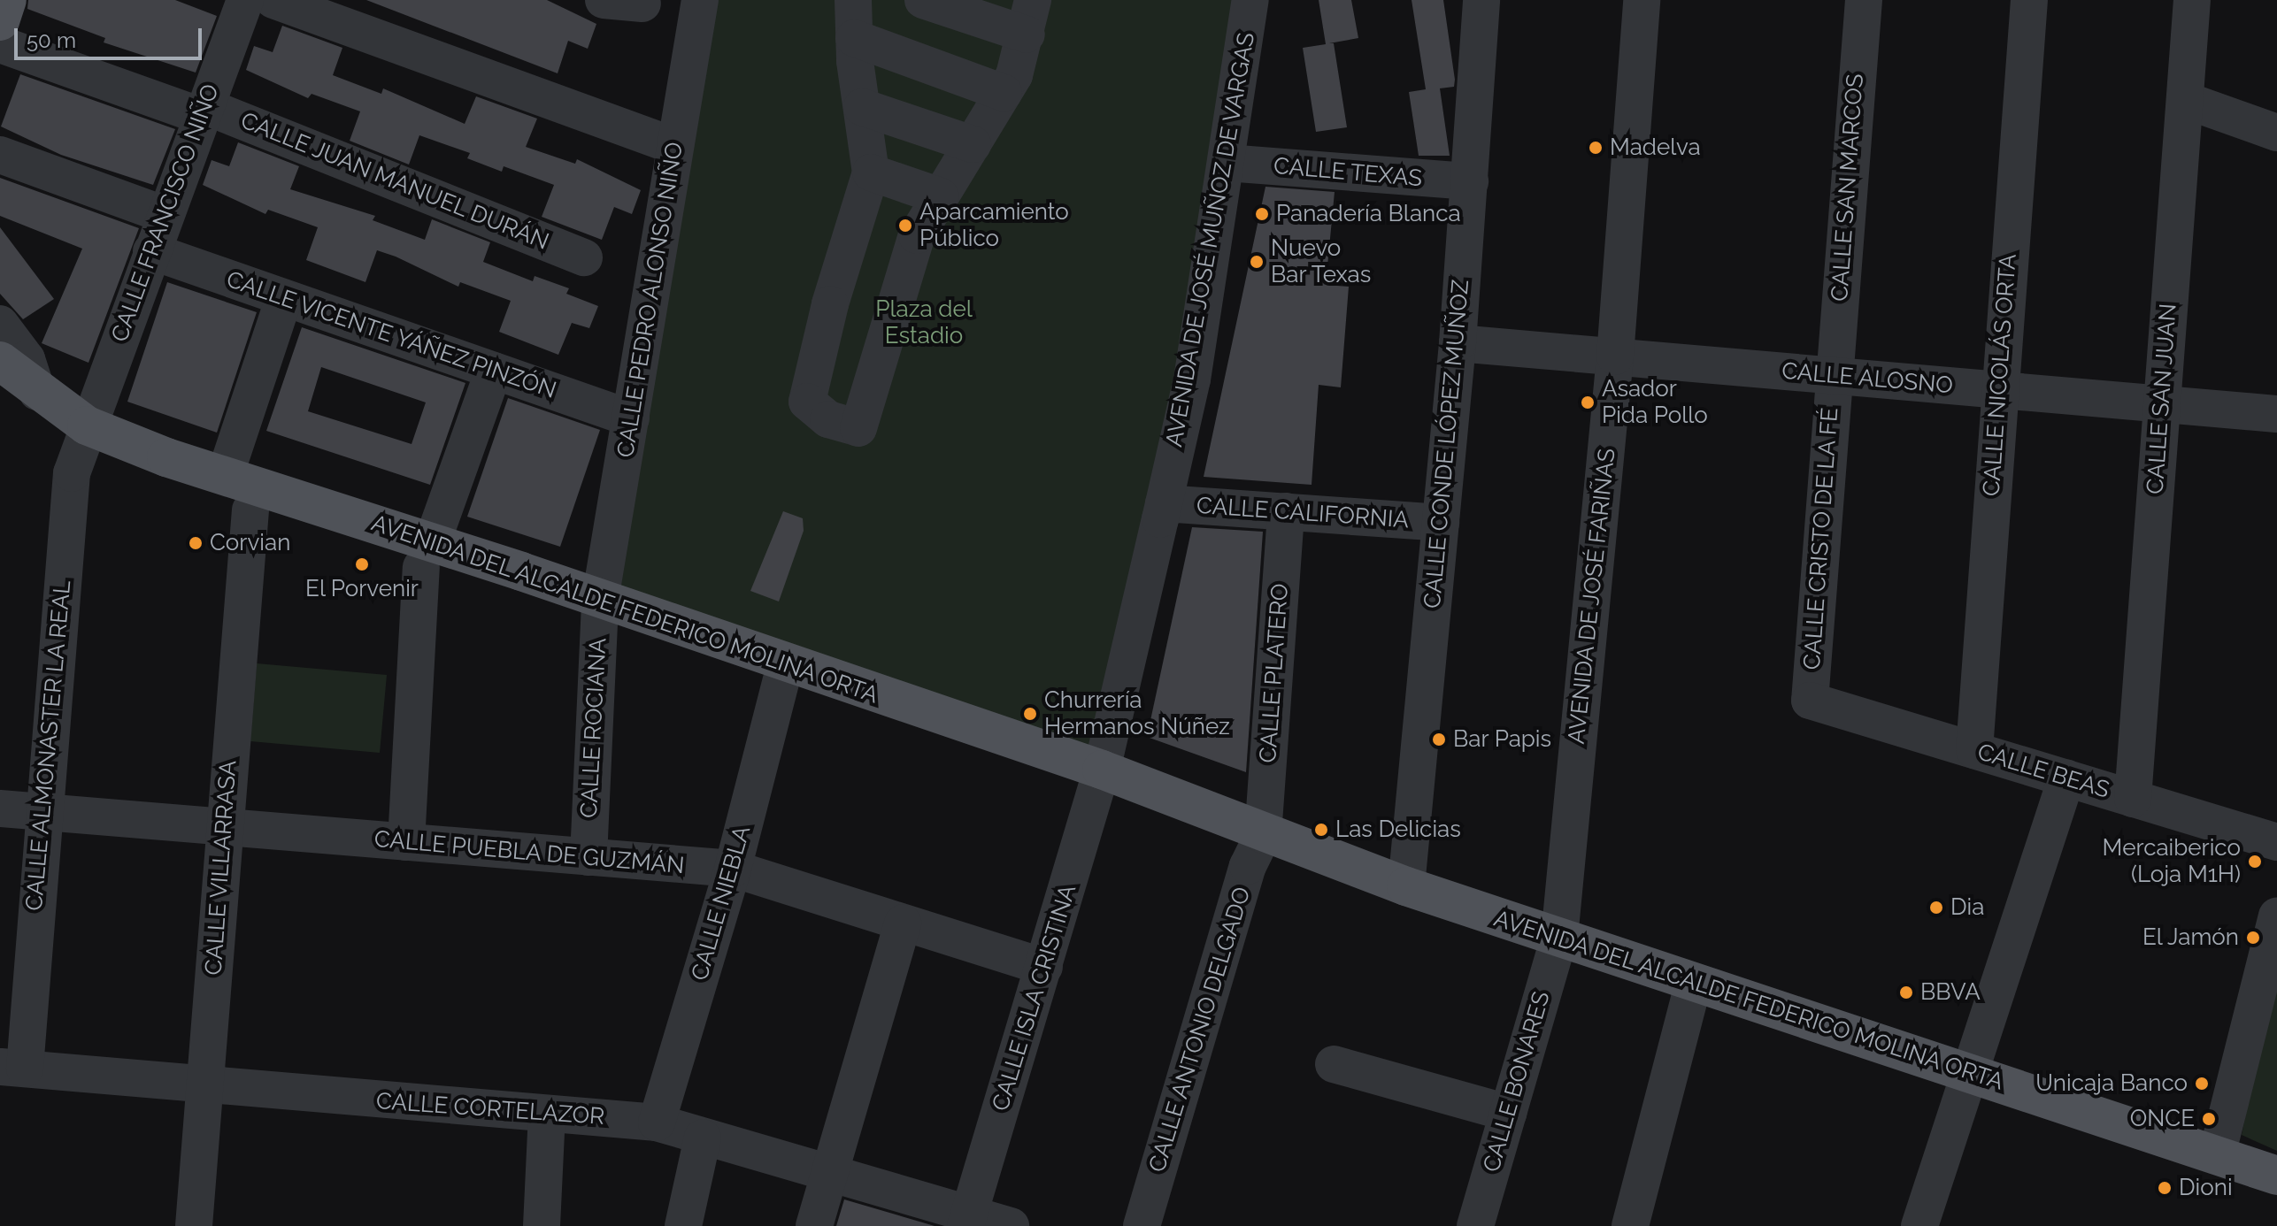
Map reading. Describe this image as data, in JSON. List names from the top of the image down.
{
  "streets": {
    "main road": ["AVENIDA DEL ALCALDE FEDERICO MOLINA ORTA"],
    "street": [
      "CALLE TEXAS",
      "CALLE JUAN MANUEL DURÁN",
      "CALLE SAN MARCOS",
      "CALLE FRANCISCO NIÑO",
      "AVENIDA DE JOSÉ MUÑOZ DE VARGAS",
      "CALLE PEDRO ALONSO NIÑO",
      "CALLE VICENTE YÁÑEZ PINZÓN",
      "CALLE NICOLÁS ORTA",
      "CALLE ALOSNO",
      "CALLE SAN JUAN",
      "CALLE CONDE LÓPEZ MUÑOZ",
      "CALLE CALIFORNIA",
      "CALLE CRISTO DE LA FÉ",
      "AVENIDA DE JOSÉ FARIÑAS",
      "CALLE PLATERO",
      "CALLE ROCIANA",
      "CALLE ALMONASTER LA REAL",
      "CALLE BEAS",
      "CALLE PUEBLA DE GUZMÁN",
      "CALLE VILLARRASA",
      "CALLE NIEBLA",
      "CALLE ISLA CRISTINA",
      "CALLE ANTONIO DELGADO",
      "CALLE BONARES",
      "CALLE CORTELAZOR"
    ]
  },
  "crossings": [
    ["CALLE TEXAS", "AVENIDA DE JOSÉ MUÑOZ DE VARGAS"],
    ["CALLE TEXAS", "CALLE CONDE LÓPEZ MUÑOZ"],
    ["CALLE JUAN MANUEL DURÁN", "CALLE FRANCISCO NIÑO"],
    ["CALLE SAN MARCOS", "CALLE ALOSNO"],
    ["CALLE SAN MARCOS", "CALLE CRISTO DE LA FÉ"],
    ["CALLE FRANCISCO NIÑO", "CALLE VICENTE YÁÑEZ PINZÓN"],
    ["CALLE FRANCISCO NIÑO", "AVENIDA DEL ALCALDE FEDERICO MOLINA ORTA"],
    ["CALLE FRANCISCO NIÑO", "CALLE ALMONASTER LA REAL"],
    ["AVENIDA DE JOSÉ MUÑOZ DE VARGAS", "CALLE CALIFORNIA"],
    ["AVENIDA DE JOSÉ MUÑOZ DE VARGAS", "AVENIDA DEL ALCALDE FEDERICO MOLINA ORTA"],
    ["AVENIDA DE JOSÉ MUÑOZ DE VARGAS", "CALLE ISLA CRISTINA"],
    ["CALLE PEDRO ALONSO NIÑO", "CALLE VICENTE YÁÑEZ PINZÓN"],
    ["CALLE PEDRO ALONSO NIÑO", "AVENIDA DEL ALCALDE FEDERICO MOLINA ORTA"],
    ["CALLE PEDRO ALONSO NIÑO", "CALLE ROCIANA"],
    ["CALLE NICOLÁS ORTA", "CALLE ALOSNO"],
    ["CALLE NICOLÁS ORTA", "CALLE BEAS"],
    ["CALLE ALOSNO", "CALLE SAN JUAN"],
    ["CALLE ALOSNO", "CALLE CONDE LÓPEZ MUÑOZ"],
    ["CALLE ALOSNO", "CALLE CRISTO DE LA FÉ"],
    ["CALLE ALOSNO", "AVENIDA DE JOSÉ FARIÑAS"],
    ["CALLE SAN JUAN", "CALLE BEAS"],
    ["CALLE CONDE LÓPEZ MUÑOZ", "CALLE CALIFORNIA"],
    ["CALLE CONDE LÓPEZ MUÑOZ", "AVENIDA DEL ALCALDE FEDERICO MOLINA ORTA"],
    ["CALLE CALIFORNIA", "CALLE PLATERO"],
    ["CALLE CRISTO DE LA FÉ", "CALLE BEAS"],
    ["AVENIDA DE JOSÉ FARIÑAS", "AVENIDA DEL ALCALDE FEDERICO MOLINA ORTA"],
    ["AVENIDA DE JOSÉ FARIÑAS", "CALLE BONARES"],
    ["AVENIDA DEL ALCALDE FEDERICO MOLINA ORTA", "CALLE PLATERO"],
    ["AVENIDA DEL ALCALDE FEDERICO MOLINA ORTA", "CALLE ROCIANA"],
    ["AVENIDA DEL ALCALDE FEDERICO MOLINA ORTA", "CALLE ALMONASTER LA REAL"],
    ["AVENIDA DEL ALCALDE FEDERICO MOLINA ORTA", "CALLE VILLARRASA"],
    ["AVENIDA DEL ALCALDE FEDERICO MOLINA ORTA", "CALLE NIEBLA"],
    ["AVENIDA DEL ALCALDE FEDERICO MOLINA ORTA", "CALLE ISLA CRISTINA"],
    ["AVENIDA DEL ALCALDE FEDERICO MOLINA ORTA", "CALLE ANTONIO DELGADO"],
    ["AVENIDA DEL ALCALDE FEDERICO MOLINA ORTA", "CALLE BONARES"],
    ["CALLE PLATERO", "CALLE ANTONIO DELGADO"],
    ["CALLE ROCIANA", "CALLE PUEBLA DE GUZMÁN"],
    ["CALLE ALMONASTER LA REAL", "CALLE PUEBLA DE GUZMÁN"],
    ["CALLE ALMONASTER LA REAL", "CALLE CORTELAZOR"],
    ["CALLE PUEBLA DE GUZMÁN", "CALLE VILLARRASA"],
    ["CALLE PUEBLA DE GUZMÁN", "CALLE NIEBLA"],
    ["CALLE PUEBLA DE GUZMÁN", "CALLE ISLA CRISTINA"],
    ["CALLE VILLARRASA", "CALLE CORTELAZOR"],
    ["CALLE NIEBLA", "CALLE CORTELAZOR"],
    ["CALLE ISLA CRISTINA", "CALLE CORTELAZOR"]
  ],
  "parks": ["Plaza del Estadio"],
  "places": [
    "Madelva",
    "Panadería Blanca",
    "Aparcamiento Público",
    "Nuevo Bar Texas",
    "Asador Pida Pollo",
    "Corvian",
    "El Porvenir",
    "Churrería Hermanos Núñez",
    "Bar Papis",
    "Las Delicias",
    "Mercaiberico (Loja M1H)",
    "Dia",
    "El Jamón",
    "BBVA",
    "Unicaja Banco",
    "ONCE",
    "Dioni"
  ],
  "scale_bar": "50 m"
}
